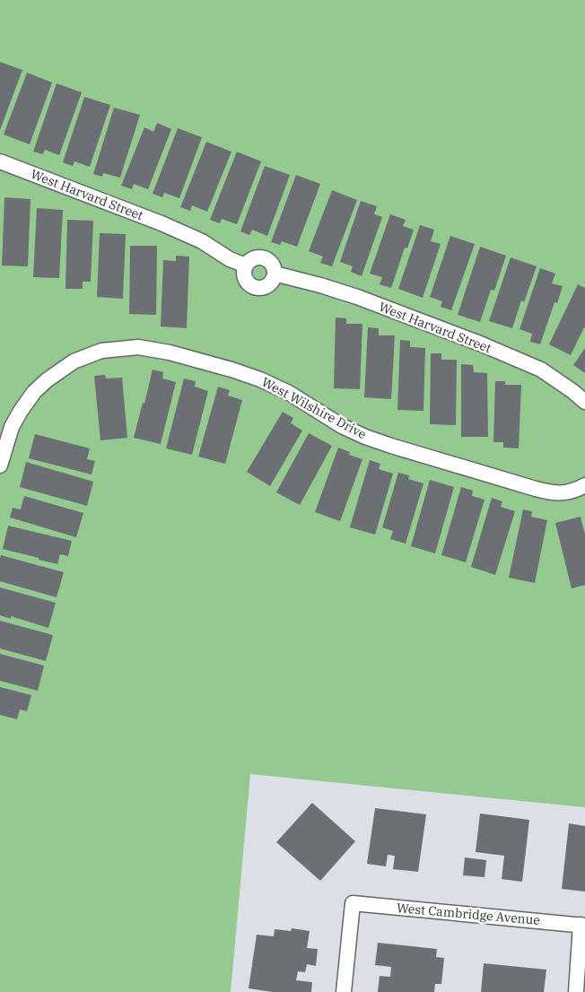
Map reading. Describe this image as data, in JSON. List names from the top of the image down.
{
  "streets": {
    "street": ["West Harvard Street", "West Wilshire Drive", "West Cambridge Avenue"]
  }
}
